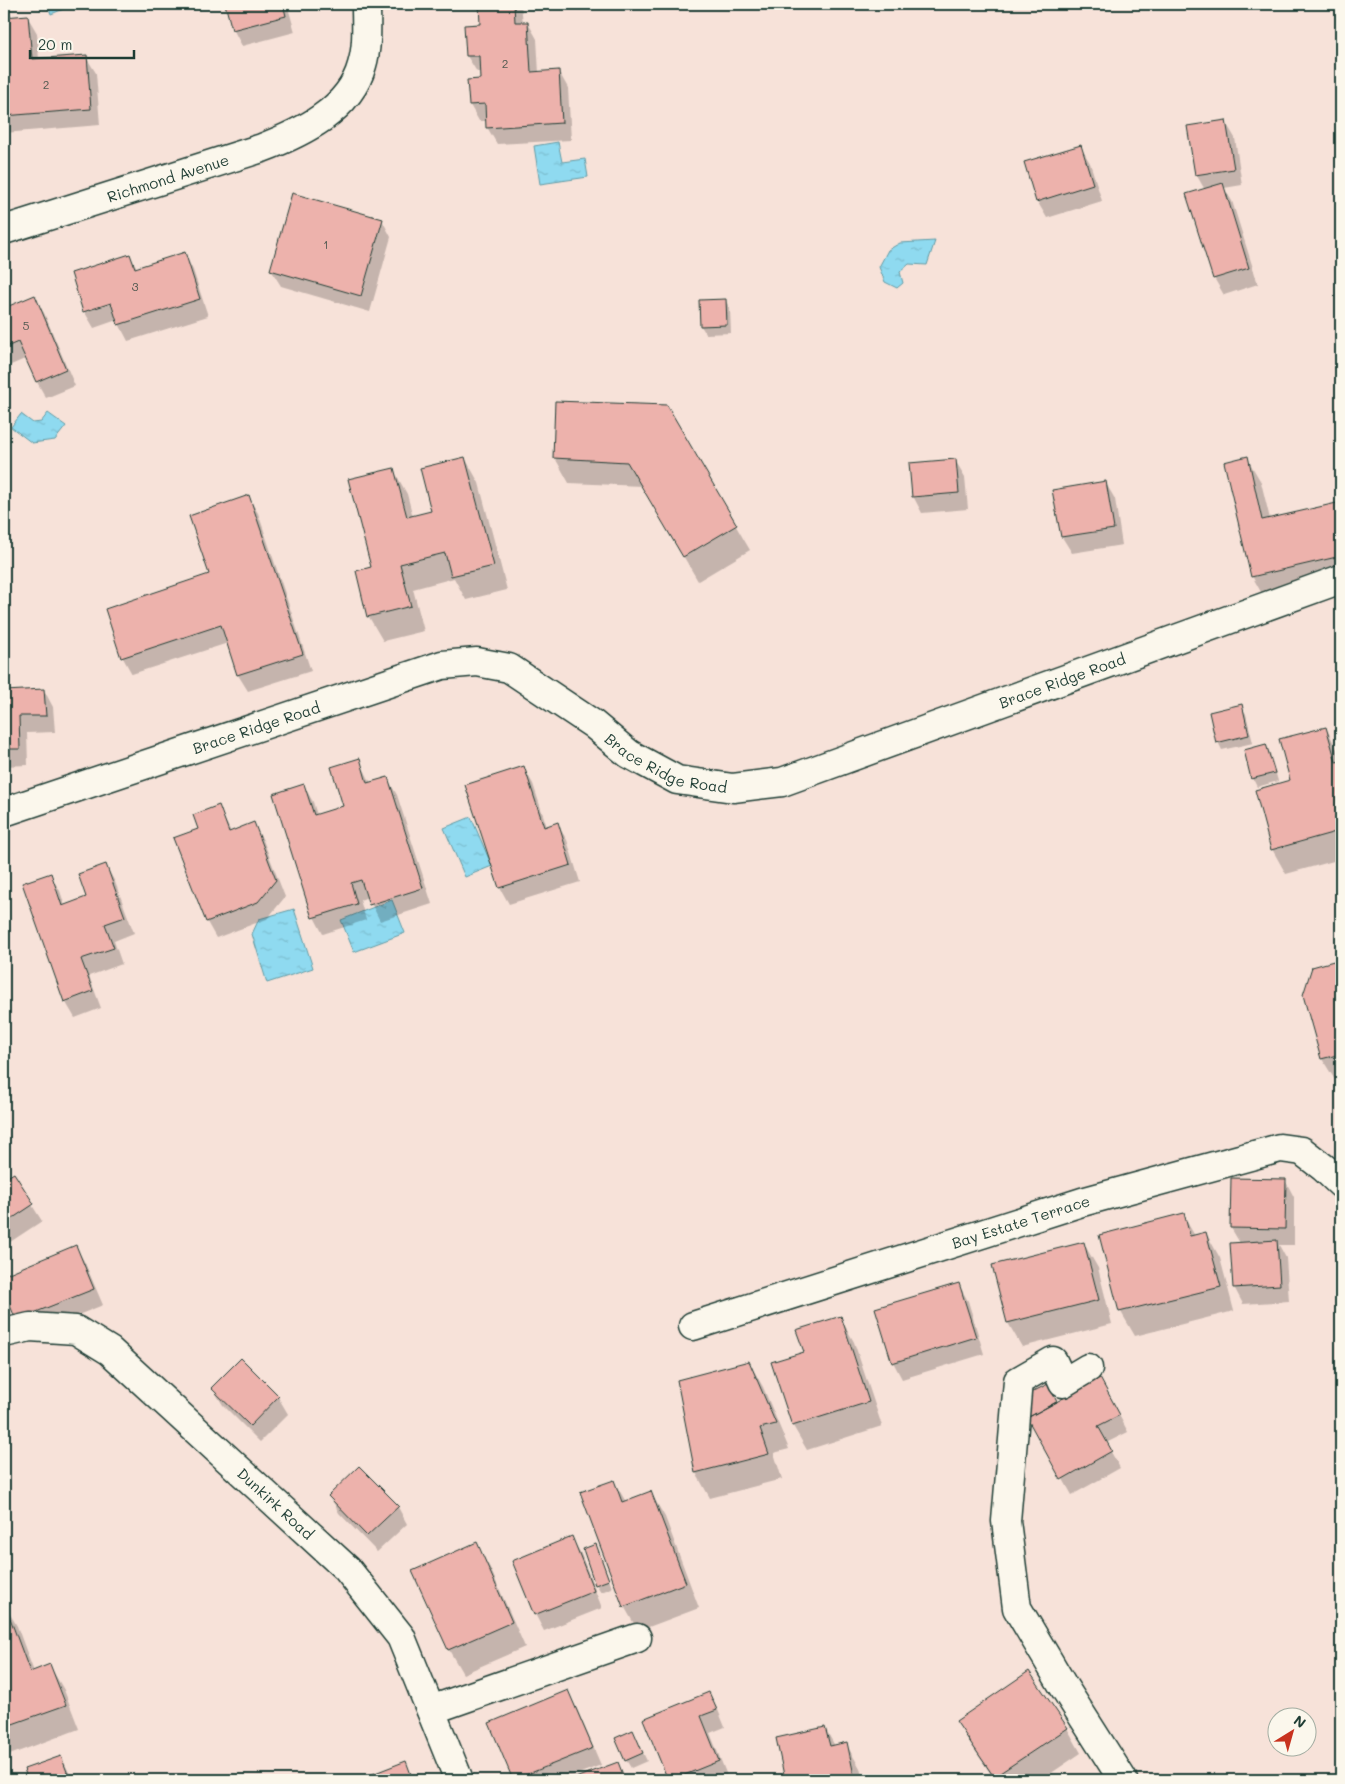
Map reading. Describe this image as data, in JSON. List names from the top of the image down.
{
  "streets": {
    "street": [
      "Richmond Avenue",
      "Brace Ridge Road",
      "Bay Estate Terrace",
      "Dunkirk Road"
    ]
  },
  "house_numbers": [
    "2",
    "2",
    "1",
    "3",
    "5"
  ],
  "scale_bar": "20 m",
  "north": "top right"
}
